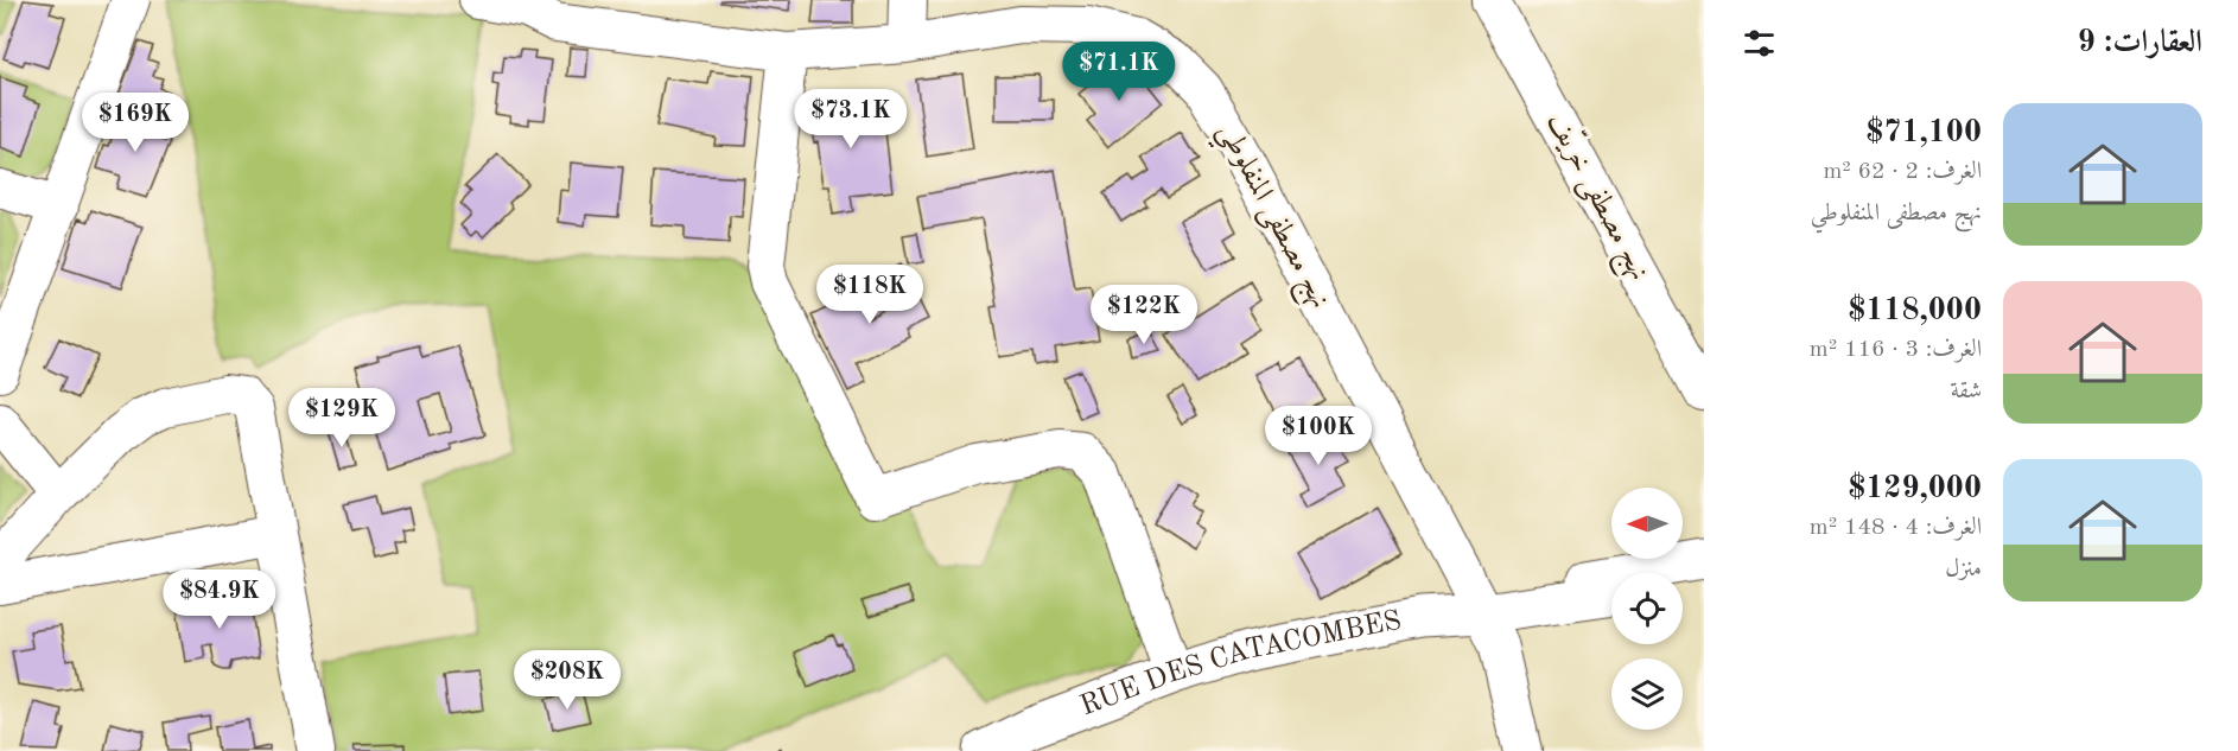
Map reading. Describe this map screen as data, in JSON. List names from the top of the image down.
{
  "streets": {
    "main road": ["RUE DES CATACOMBES"],
    "street": ["نهج مصطفى خريّف", "نهج مصطفى المنفلوطي"]
  },
  "crossings": [
    ["نهج مصطفى المنفلوطي", "RUE DES CATACOMBES"]
  ],
  "north": "left",
  "page": {
    "heading": "العقارات: 9",
    "price": [
      "$71.1K",
      "$73.1K",
      "$169K",
      "$118K",
      "$122K",
      "$129K",
      "$100K",
      "$84.9K",
      "$208K"
    ],
    "list": [
      {
        "name": "$71,100",
        "note": "الغرف: 2 · 62 m² · نهج مصطفى المنفلوطي"
      },
      {
        "name": "$118,000",
        "note": "الغرف: 3 · 116 m² · شقة"
      },
      {
        "name": "$129,000",
        "note": "الغرف: 4 · 148 m² · منزل"
      }
    ]
  }
}
